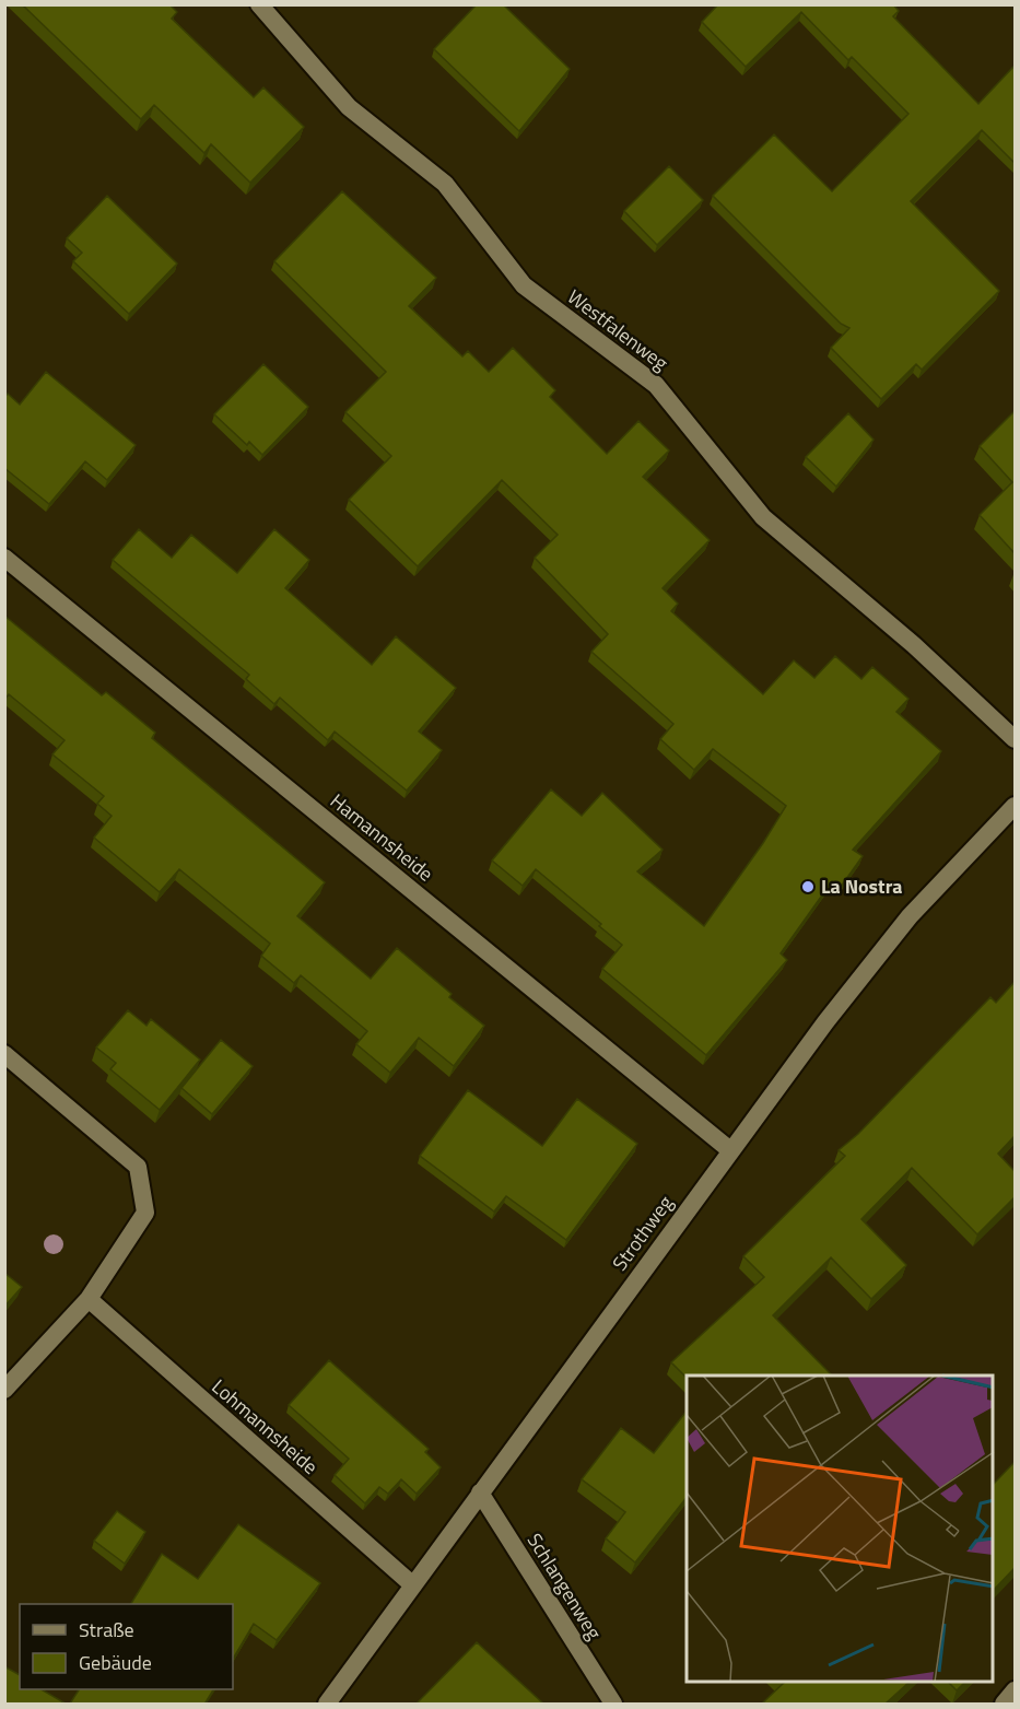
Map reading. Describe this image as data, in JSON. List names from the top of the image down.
{
  "streets": {
    "street": [
      "Westfalenweg",
      "Hamannsheide",
      "Strothweg",
      "Lohmannsheide",
      "Schlangenweg"
    ]
  },
  "crossings": [
    ["Hamannsheide", "Strothweg"],
    ["Strothweg", "Lohmannsheide"],
    ["Strothweg", "Schlangenweg"]
  ],
  "places": ["La Nostra"],
  "legend": ["Straße", "Gebäude"]
}
